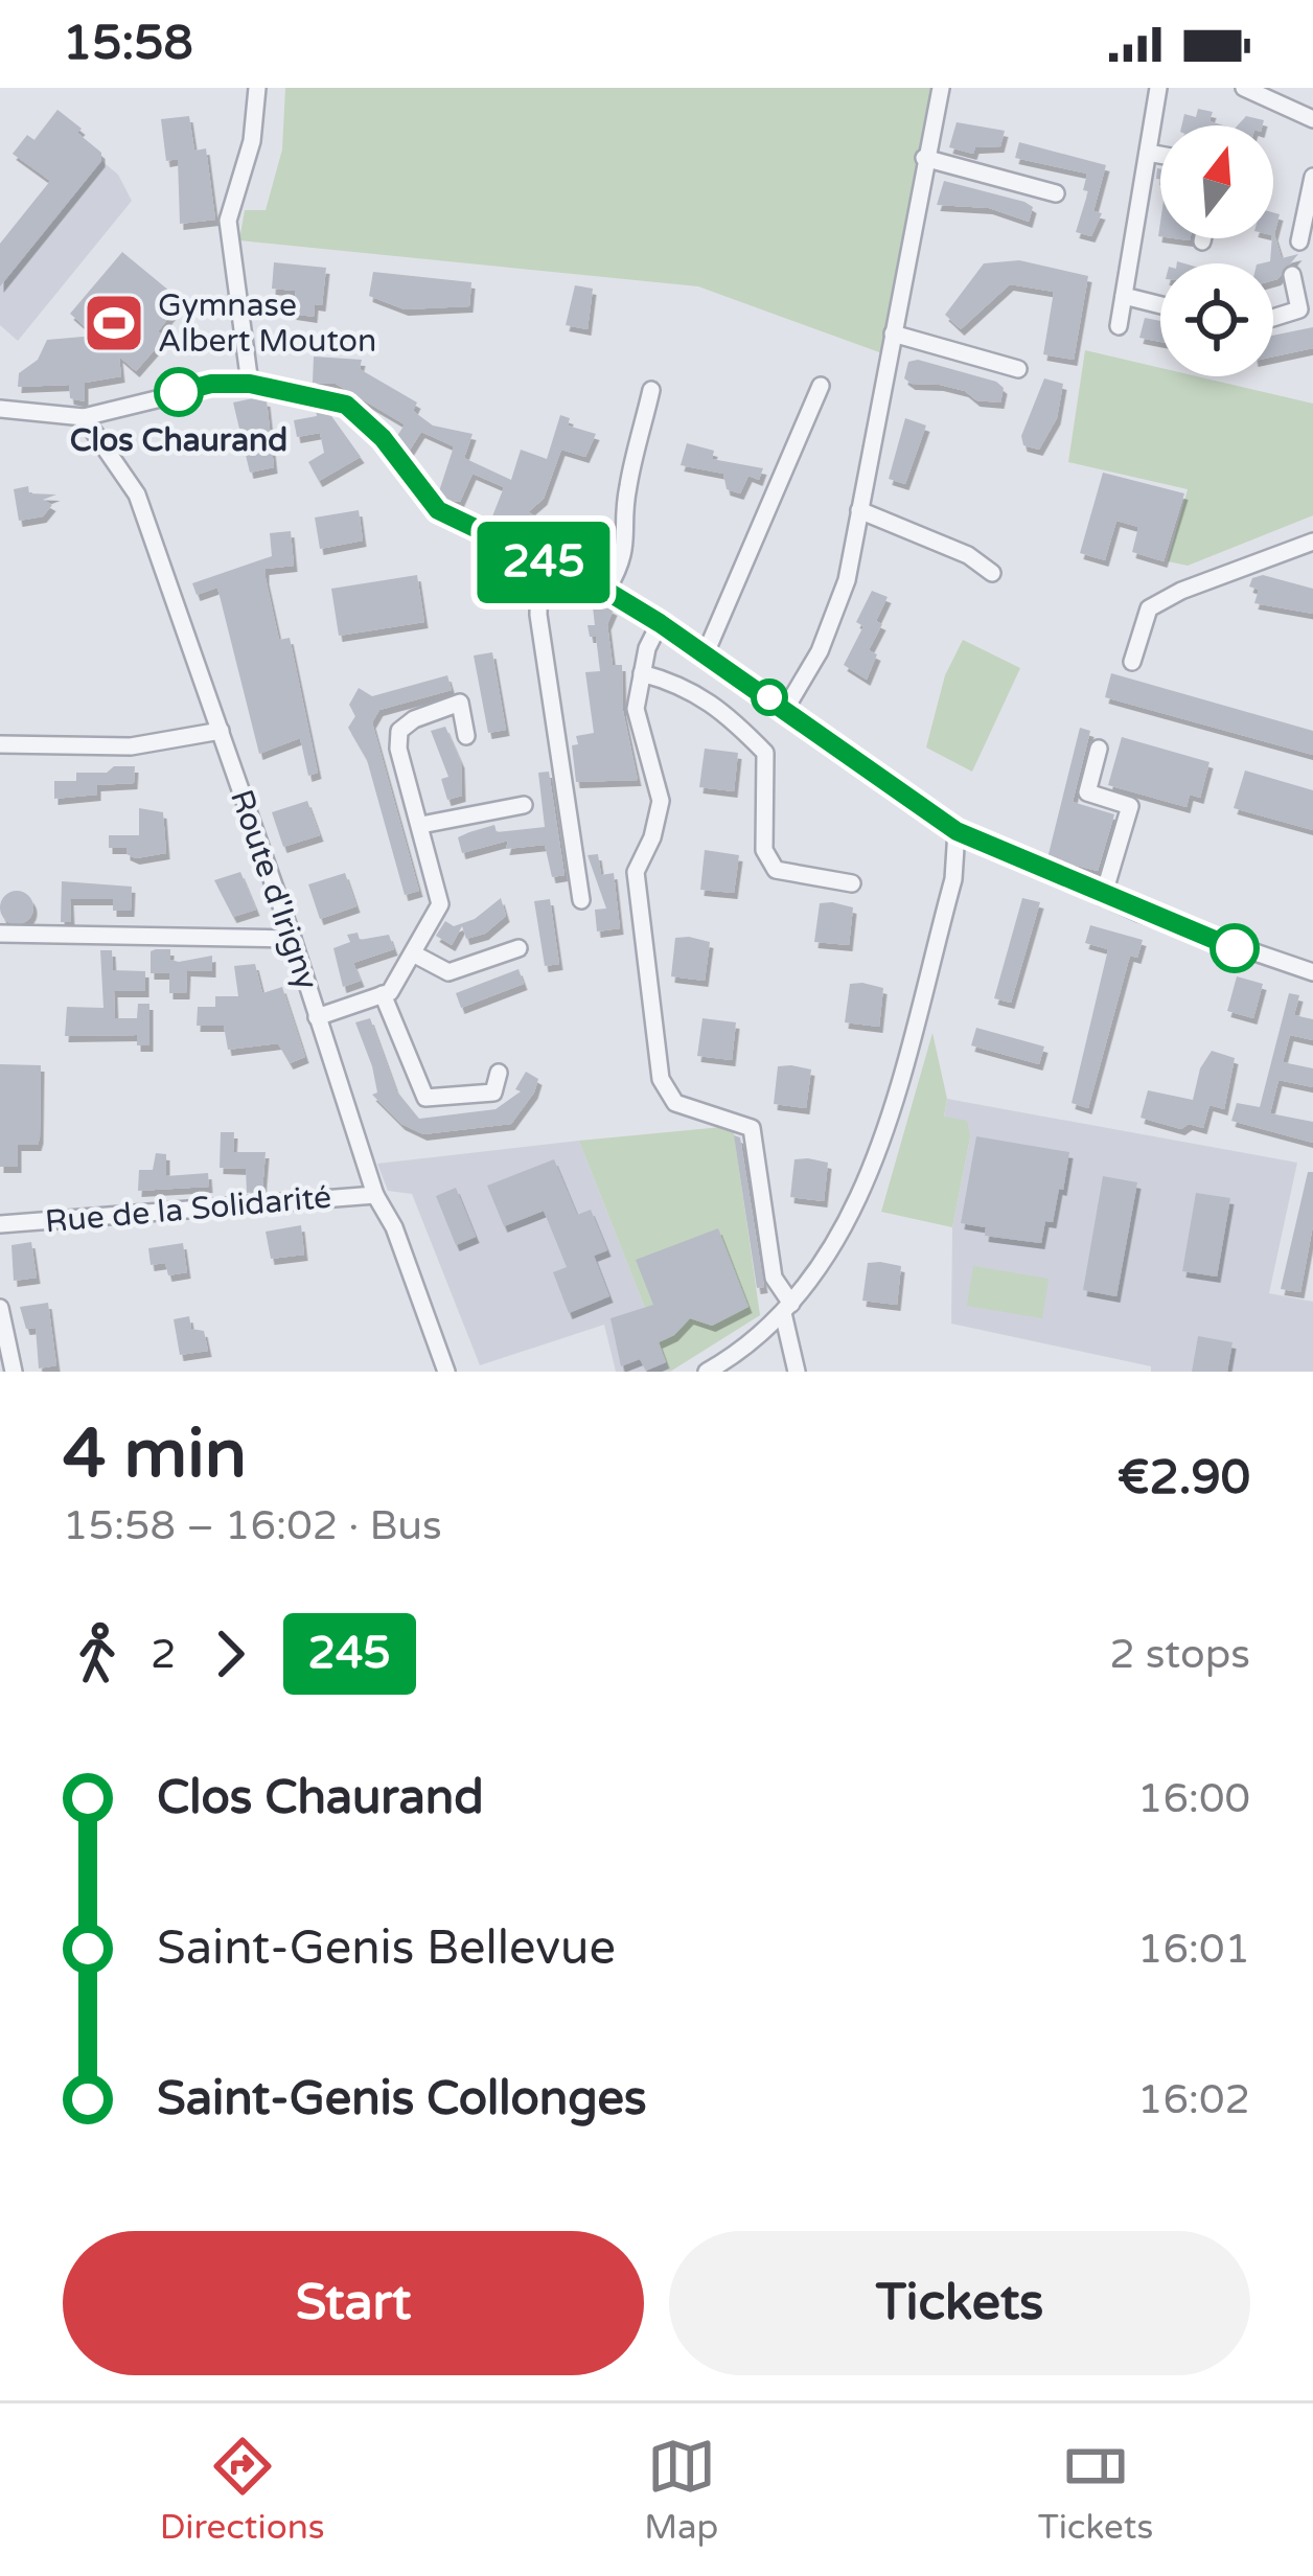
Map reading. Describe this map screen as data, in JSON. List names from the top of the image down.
{
  "streets": {
    "street": ["Route d'Irigny", "Rue de la Solidarité"]
  },
  "crossings": [
    ["Route d'Irigny", "Rue de la Solidarité"]
  ],
  "places": {
    "sports": ["Gymnase Albert Mouton"],
    "other": ["Clos Chaurand"]
  },
  "lines": ["bus line 245"],
  "north": "top",
  "page": {
    "status": "15:58",
    "on_map": "245",
    "heading": ["4 min", "15:58 – 16:02 · Bus", "€2.90"],
    "legs": ["2", "245", "2 stops"],
    "list": [
      {
        "name": "Clos Chaurand",
        "value": "16:00"
      },
      {
        "name": "Saint-Genis Bellevue",
        "value": "16:01"
      },
      {
        "name": "Saint-Genis Collonges",
        "value": "16:02"
      }
    ],
    "buttons": ["Start", "Tickets"],
    "tabs": ["Directions", "Map", "Tickets"]
  }
}
